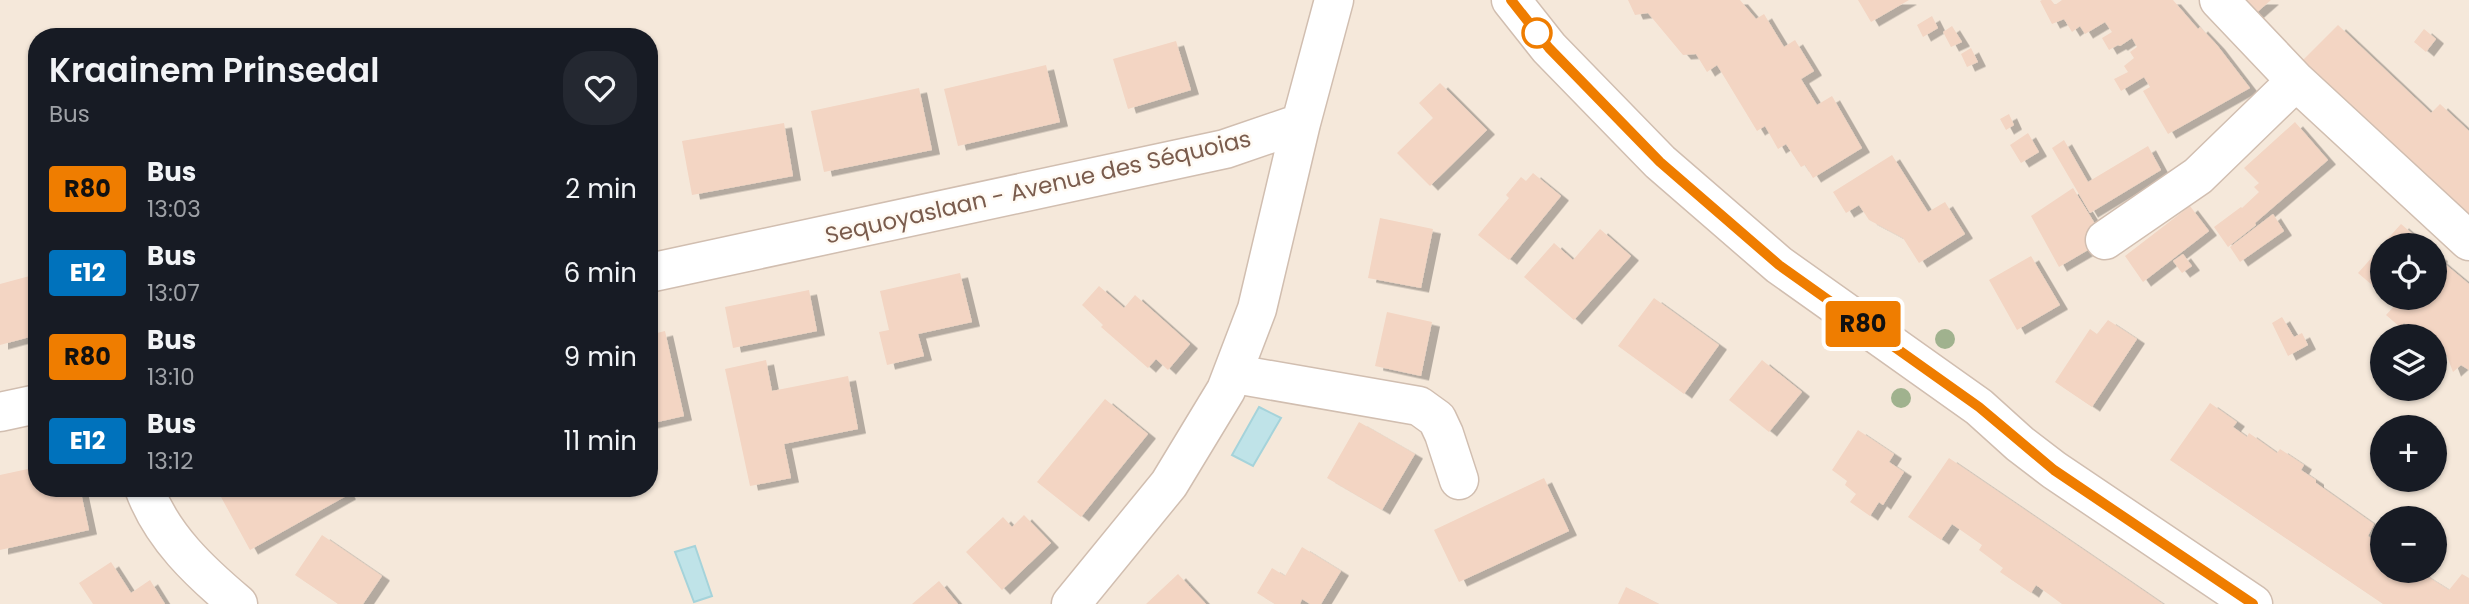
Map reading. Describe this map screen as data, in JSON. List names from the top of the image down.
{
  "streets": {
    "street": ["Sequoyaslaan - Avenue des Séquoias"]
  },
  "lines": ["bus line R80"],
  "page": {
    "on_map": "R80",
    "heading": ["Kraainem Prinsedal", "Bus"],
    "list": [
      {
        "mark": "R80",
        "name": "Bus",
        "note": "13:03",
        "value": "2 min"
      },
      {
        "mark": "E12",
        "name": "Bus",
        "note": "13:07",
        "value": "6 min"
      },
      {
        "mark": "R80",
        "name": "Bus",
        "note": "13:10",
        "value": "9 min"
      },
      {
        "mark": "E12",
        "name": "Bus",
        "note": "13:12",
        "value": "11 min"
      }
    ],
    "map_buttons": ["+", "−"]
  }
}
